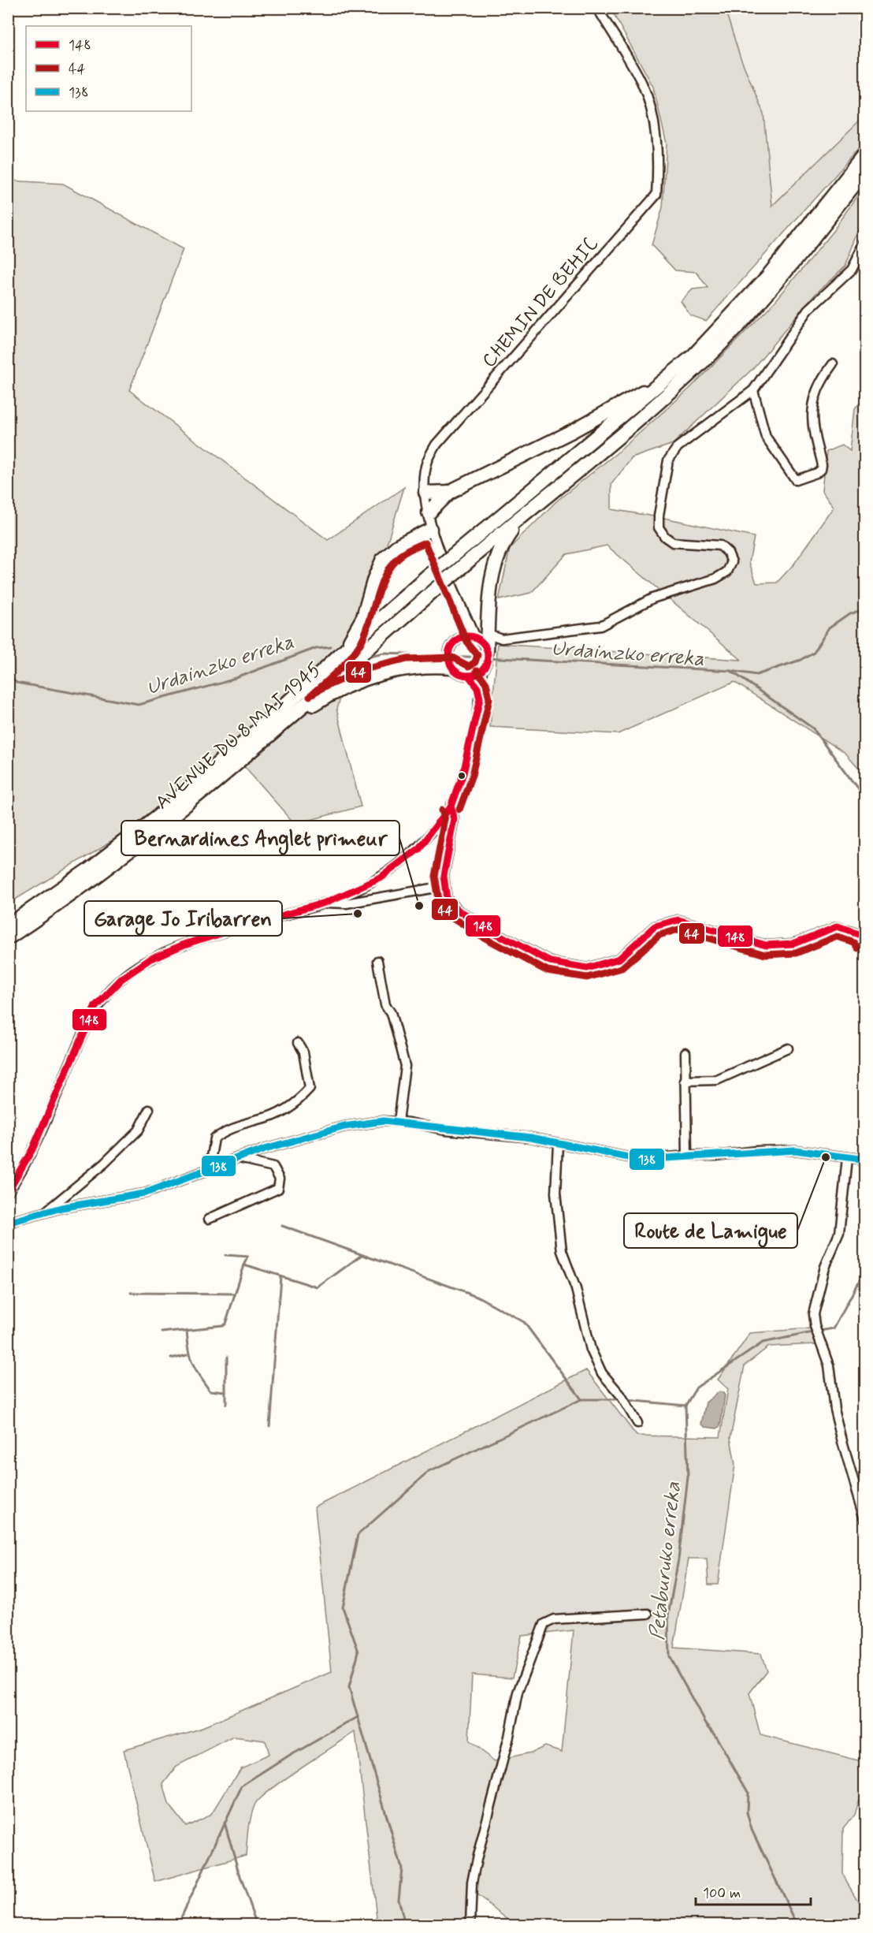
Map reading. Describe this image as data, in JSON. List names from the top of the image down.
{
  "streets": {
    "highway": ["AVENUE DU 8 MAI 1945"],
    "street": ["CHEMIN DE BEHIC"]
  },
  "water": ["Urdainzko erreka", "Petaburuko erreka"],
  "places": ["Bernardines Anglet primeur", "Garage Jo Iribarren", "Route de Lamigue"],
  "lines": ["transit line 44", "transit line 148", "transit line 138"],
  "legend": ["148", "44", "138"],
  "scale_bar": "100 m"
}
